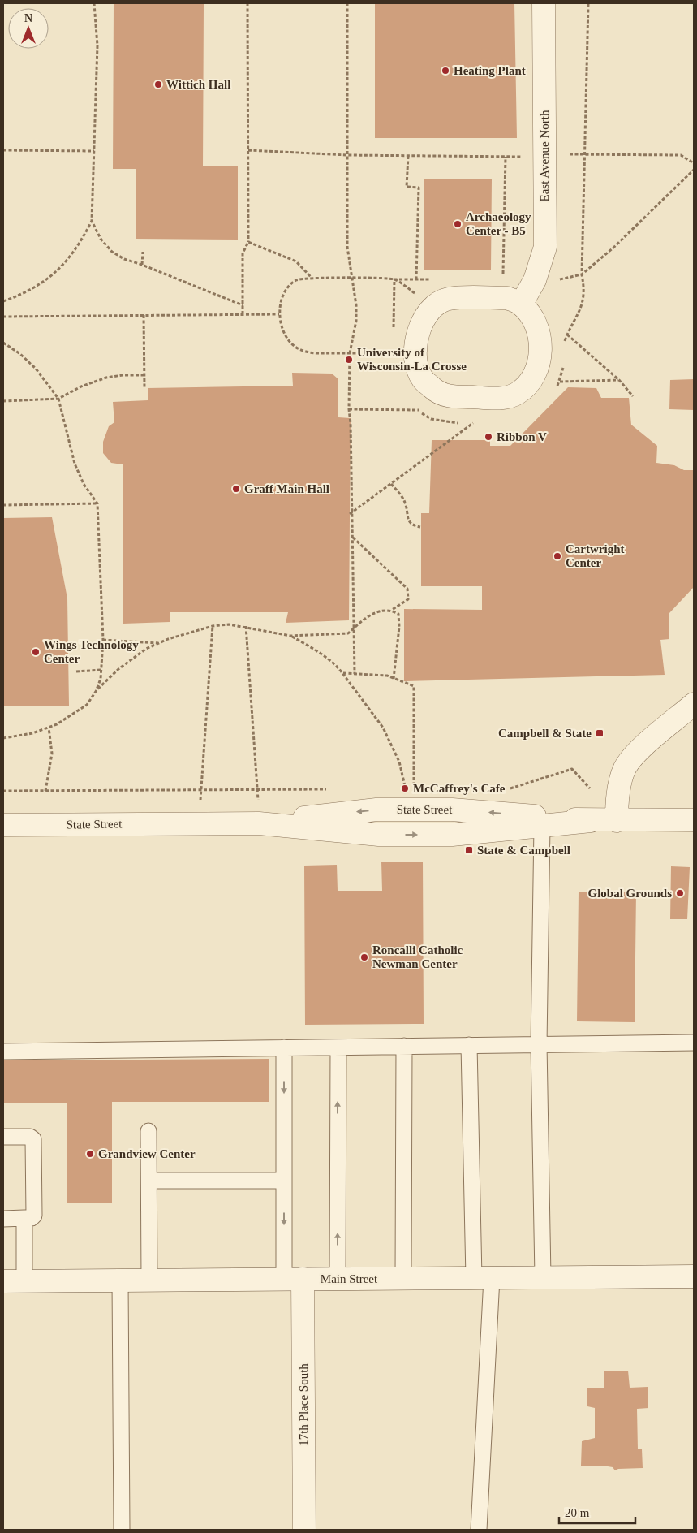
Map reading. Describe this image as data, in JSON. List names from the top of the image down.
{
  "streets": {
    "street": [
      "East Avenue North",
      "State Street",
      "Main Street",
      "17th Place South"
    ]
  },
  "crossings": [
    ["Main Street", "17th Place South"]
  ],
  "places": {
    "other": [
      "Heating Plant",
      "Wittich Hall",
      "Archaeology Center - B5",
      "University of Wisconsin-La Crosse",
      "Ribbon V",
      "Graff Main Hall",
      "Cartwright Center",
      "Wings Technology Center",
      "McCaffrey's Cafe",
      "Global Grounds",
      "Roncalli Catholic Newman Center",
      "Grandview Center"
    ],
    "transit": ["Campbell & State", "State & Campbell"]
  },
  "scale_bar": "20 m",
  "north": "top"
}
